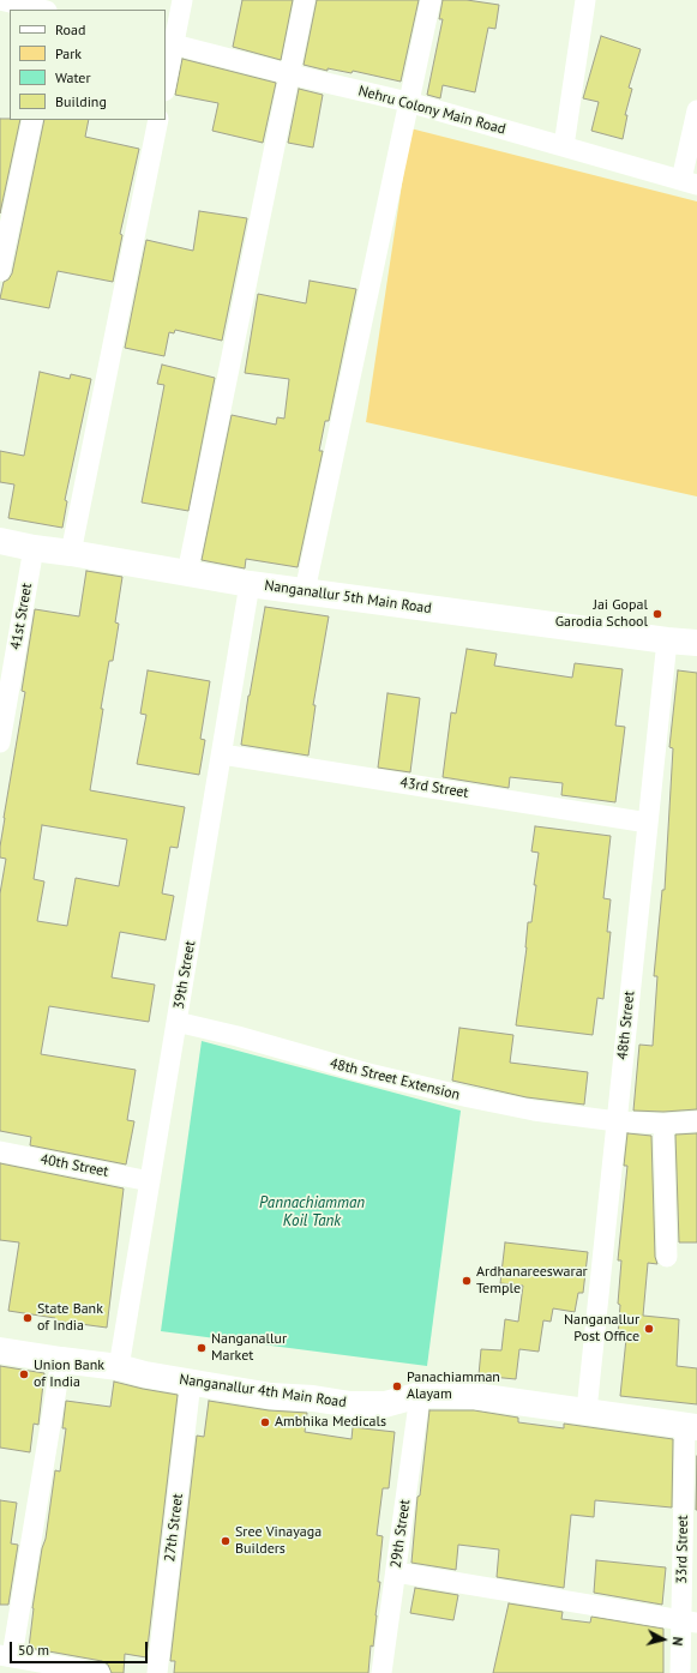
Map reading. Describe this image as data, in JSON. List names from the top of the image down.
{
  "streets": {
    "street": [
      "Nehru Colony Main Road",
      "Nanganallur 5th Main Road",
      "41st Street",
      "43rd Street",
      "39th Street",
      "48th Street",
      "48th Street Extension",
      "40th Street",
      "Nanganallur 4th Main Road",
      "27th Street",
      "29th Street",
      "33rd Street"
    ]
  },
  "crossings": [
    ["Nanganallur 5th Main Road", "41st Street"],
    ["Nanganallur 5th Main Road", "39th Street"],
    ["Nanganallur 5th Main Road", "48th Street"],
    ["43rd Street", "39th Street"],
    ["43rd Street", "48th Street"],
    ["39th Street", "48th Street Extension"],
    ["39th Street", "40th Street"],
    ["39th Street", "Nanganallur 4th Main Road"],
    ["48th Street", "48th Street Extension"],
    ["48th Street", "Nanganallur 4th Main Road"],
    ["Nanganallur 4th Main Road", "27th Street"],
    ["Nanganallur 4th Main Road", "29th Street"],
    ["Nanganallur 4th Main Road", "33rd Street"]
  ],
  "water": ["Pannachiamman Koil Tank"],
  "places": [
    "Jai Gopal Garodia School",
    "Ardhanareeswarar Temple",
    "State Bank of India",
    "Nanganallur Post Office",
    "Nanganallur Market",
    "Union Bank of India",
    "Panachiamman Alayam",
    "Ambhika Medicals",
    "Sree Vinayaga Builders"
  ],
  "legend": [
    "Road",
    "Park",
    "Water",
    "Building"
  ],
  "scale_bar": "50 m",
  "north": "right"
}
